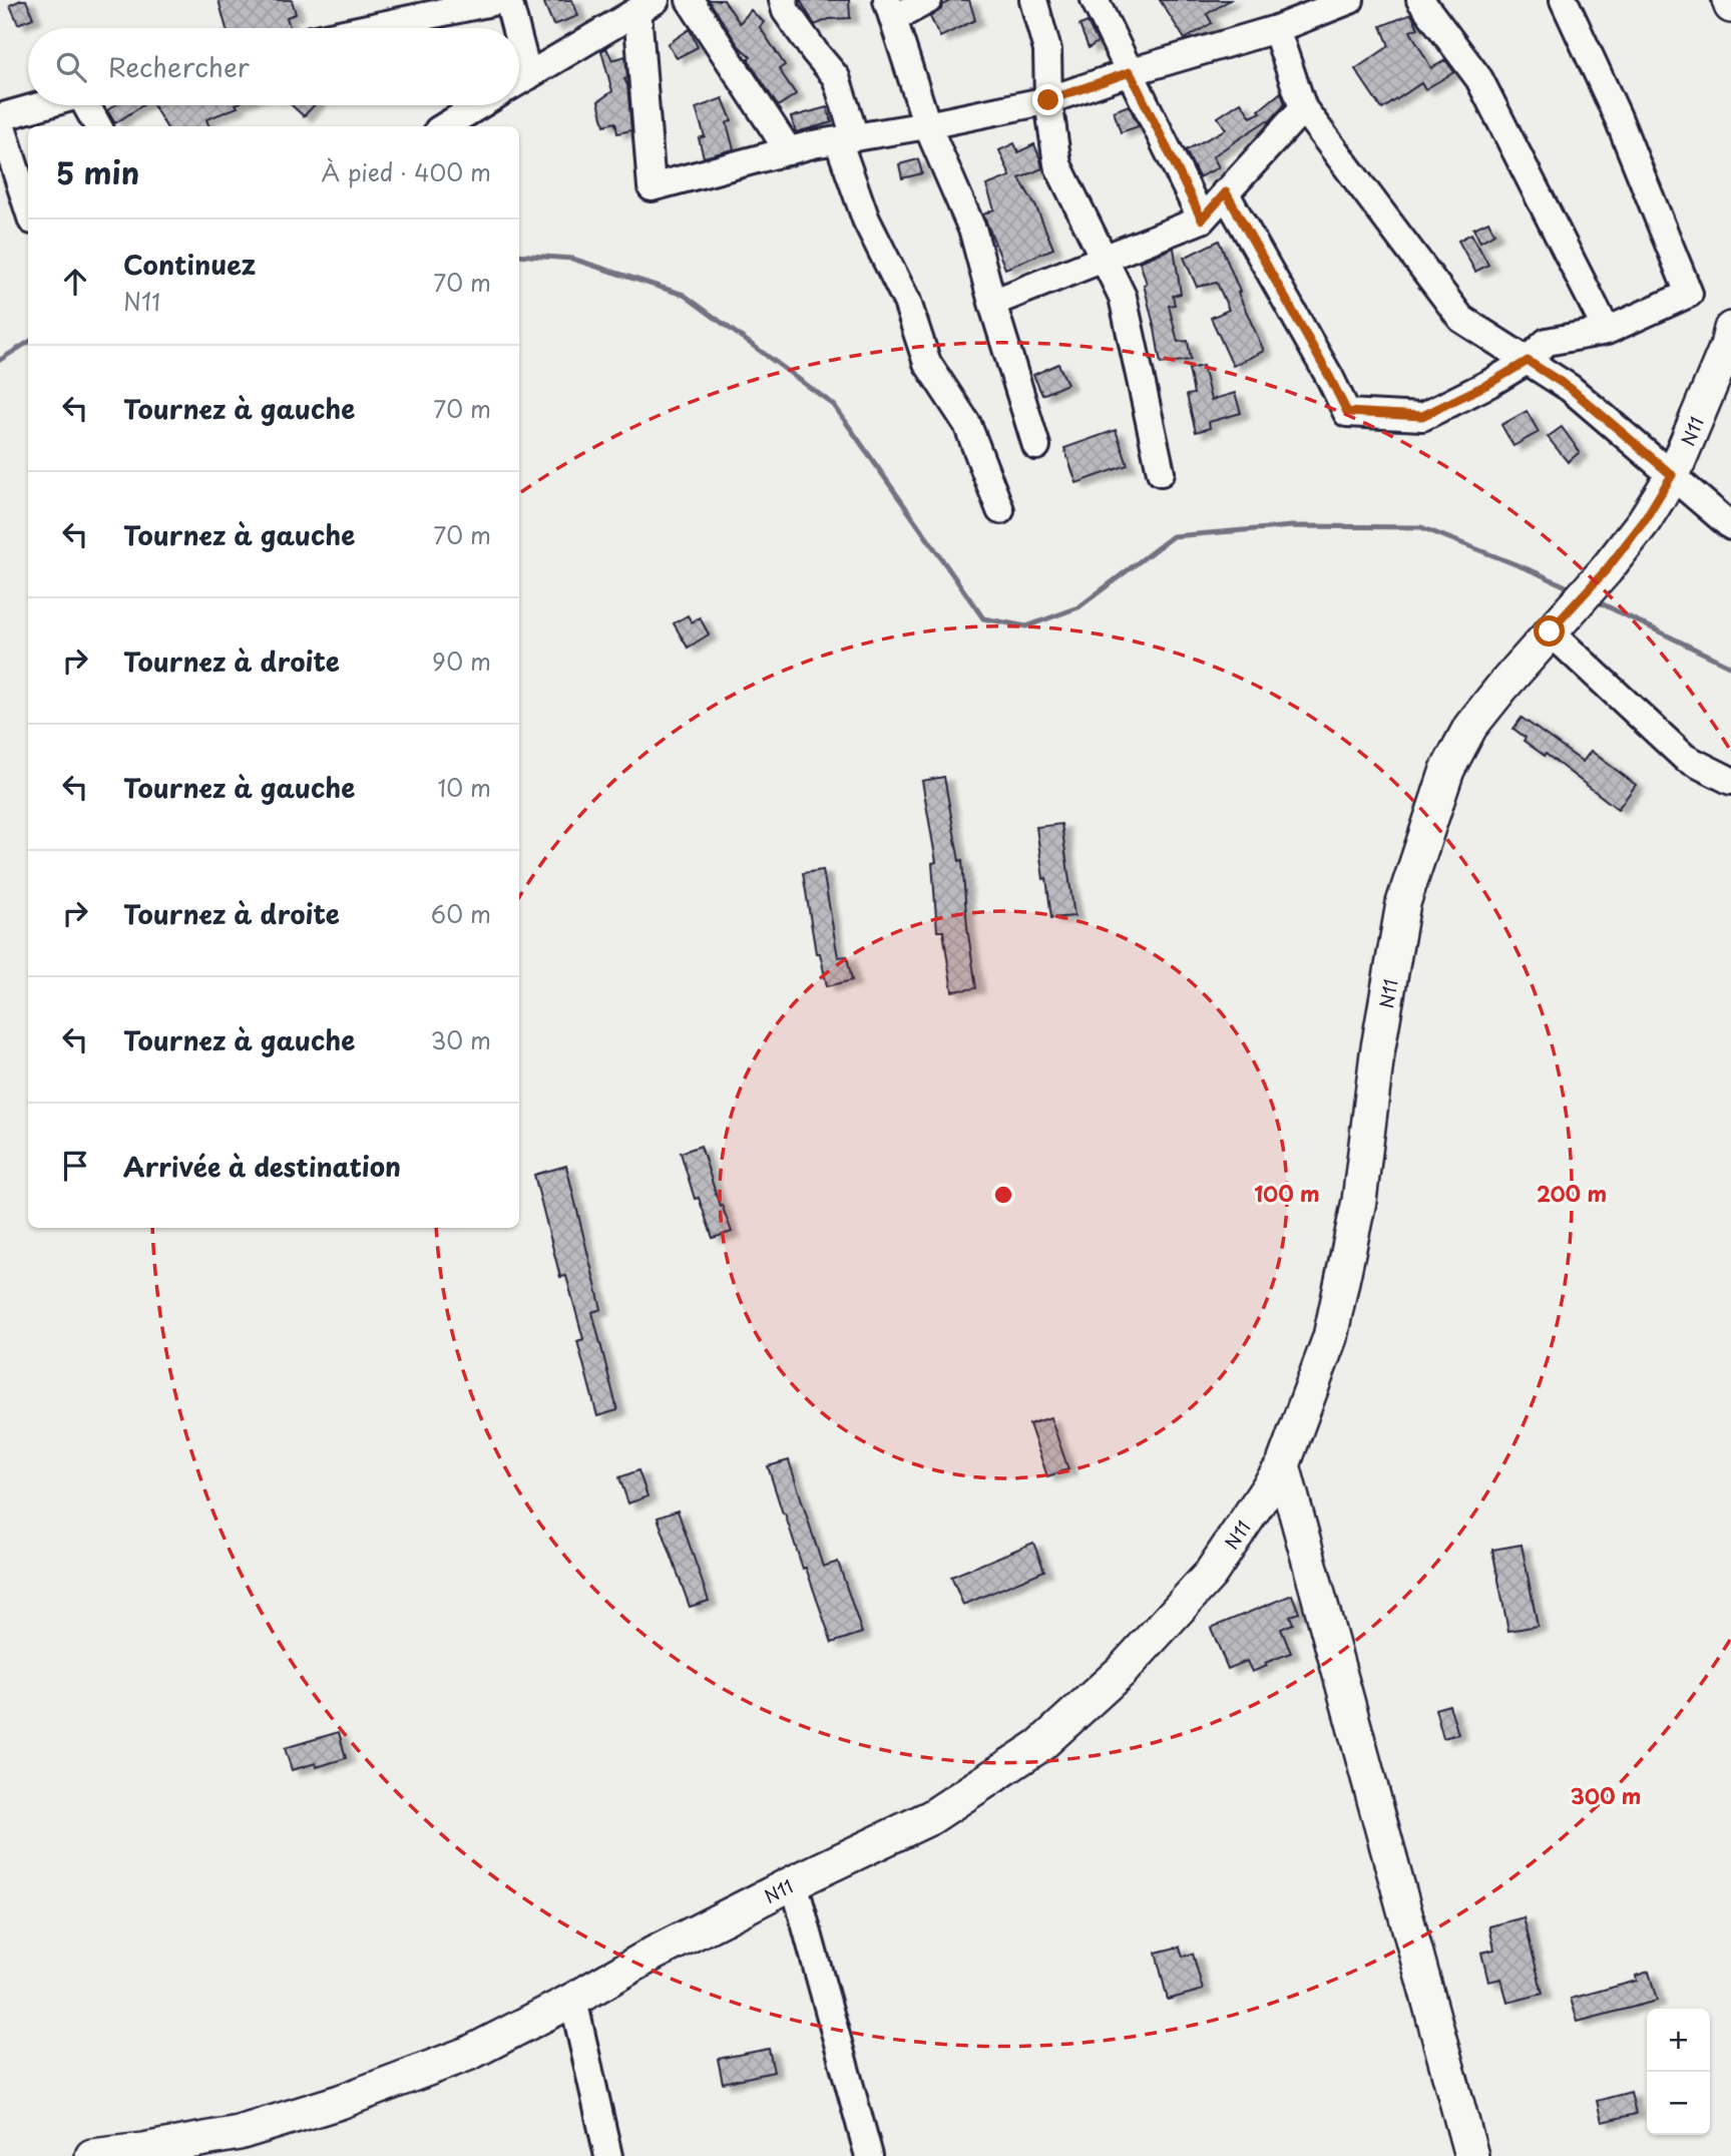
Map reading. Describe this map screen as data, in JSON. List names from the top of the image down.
{
  "streets": {
    "main road": ["N11"]
  },
  "page": {
    "search": "Rechercher",
    "heading": ["5 min", "À pied · 400 m"],
    "list": [
      ["Continuez", "N11", "70 m"],
      ["Tournez à gauche", "70 m"],
      ["Tournez à gauche", "70 m"],
      ["Tournez à droite", "90 m"],
      ["Tournez à gauche", "10 m"],
      ["Tournez à droite", "60 m"],
      ["Tournez à gauche", "30 m"],
      "Arrivée à destination"
    ],
    "map_buttons": ["+", "−"]
  },
  "rings": ["100 m", "200 m", "300 m"]
}
